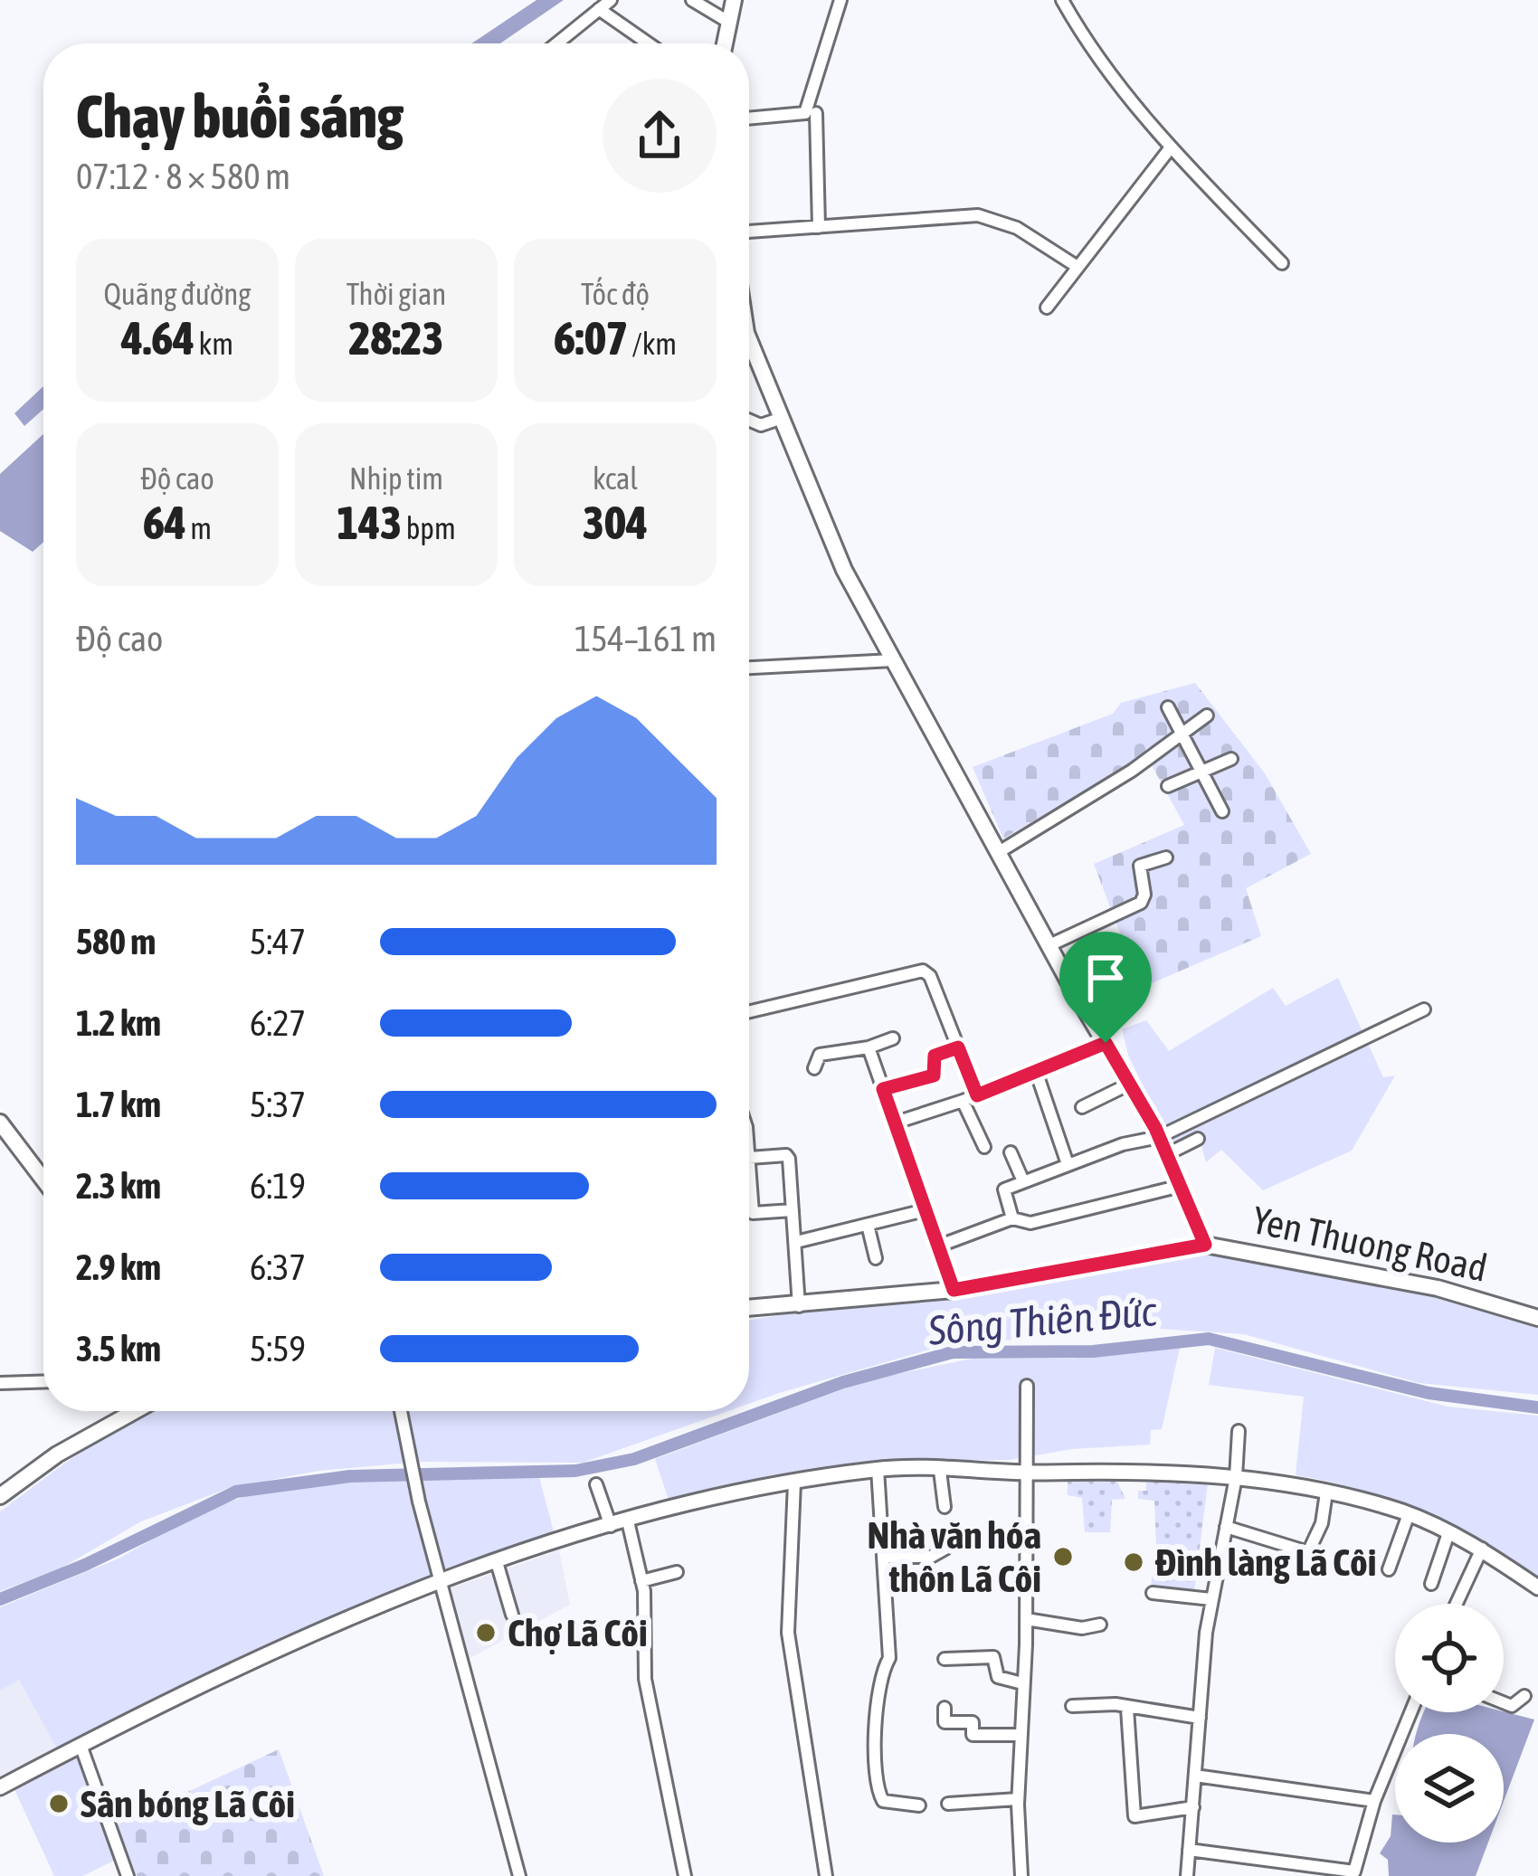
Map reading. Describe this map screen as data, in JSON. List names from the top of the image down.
{
  "streets": {
    "main road": ["Yen Thuong Road"]
  },
  "water": ["Sông Thiên Đức"],
  "places": [
    "Nhà văn hóa thôn Lã Côi",
    "Đình làng Lã Côi",
    "Chợ Lã Côi",
    "Sân bóng Lã Côi"
  ],
  "page": {
    "heading": ["Chạy buổi sáng", "07:12 · 8 × 580 m"],
    "stats": [
      ["Quãng đường", "4.64 km"],
      ["Thời gian", "28:23"],
      ["Tốc độ", "6:07 /km"],
      ["Độ cao", "64 m"],
      ["Nhịp tim", "143 bpm"],
      ["kcal", "304"]
    ],
    "chart": ["Độ cao", "154–161 m"],
    "list": [
      {
        "name": "580 m",
        "note": "5:47"
      },
      {
        "name": "1.2 km",
        "note": "6:27"
      },
      {
        "name": "1.7 km",
        "note": "5:37"
      },
      {
        "name": "2.3 km",
        "note": "6:19"
      },
      {
        "name": "2.9 km",
        "note": "6:37"
      },
      {
        "name": "3.5 km",
        "note": "5:59"
      }
    ]
  }
}
